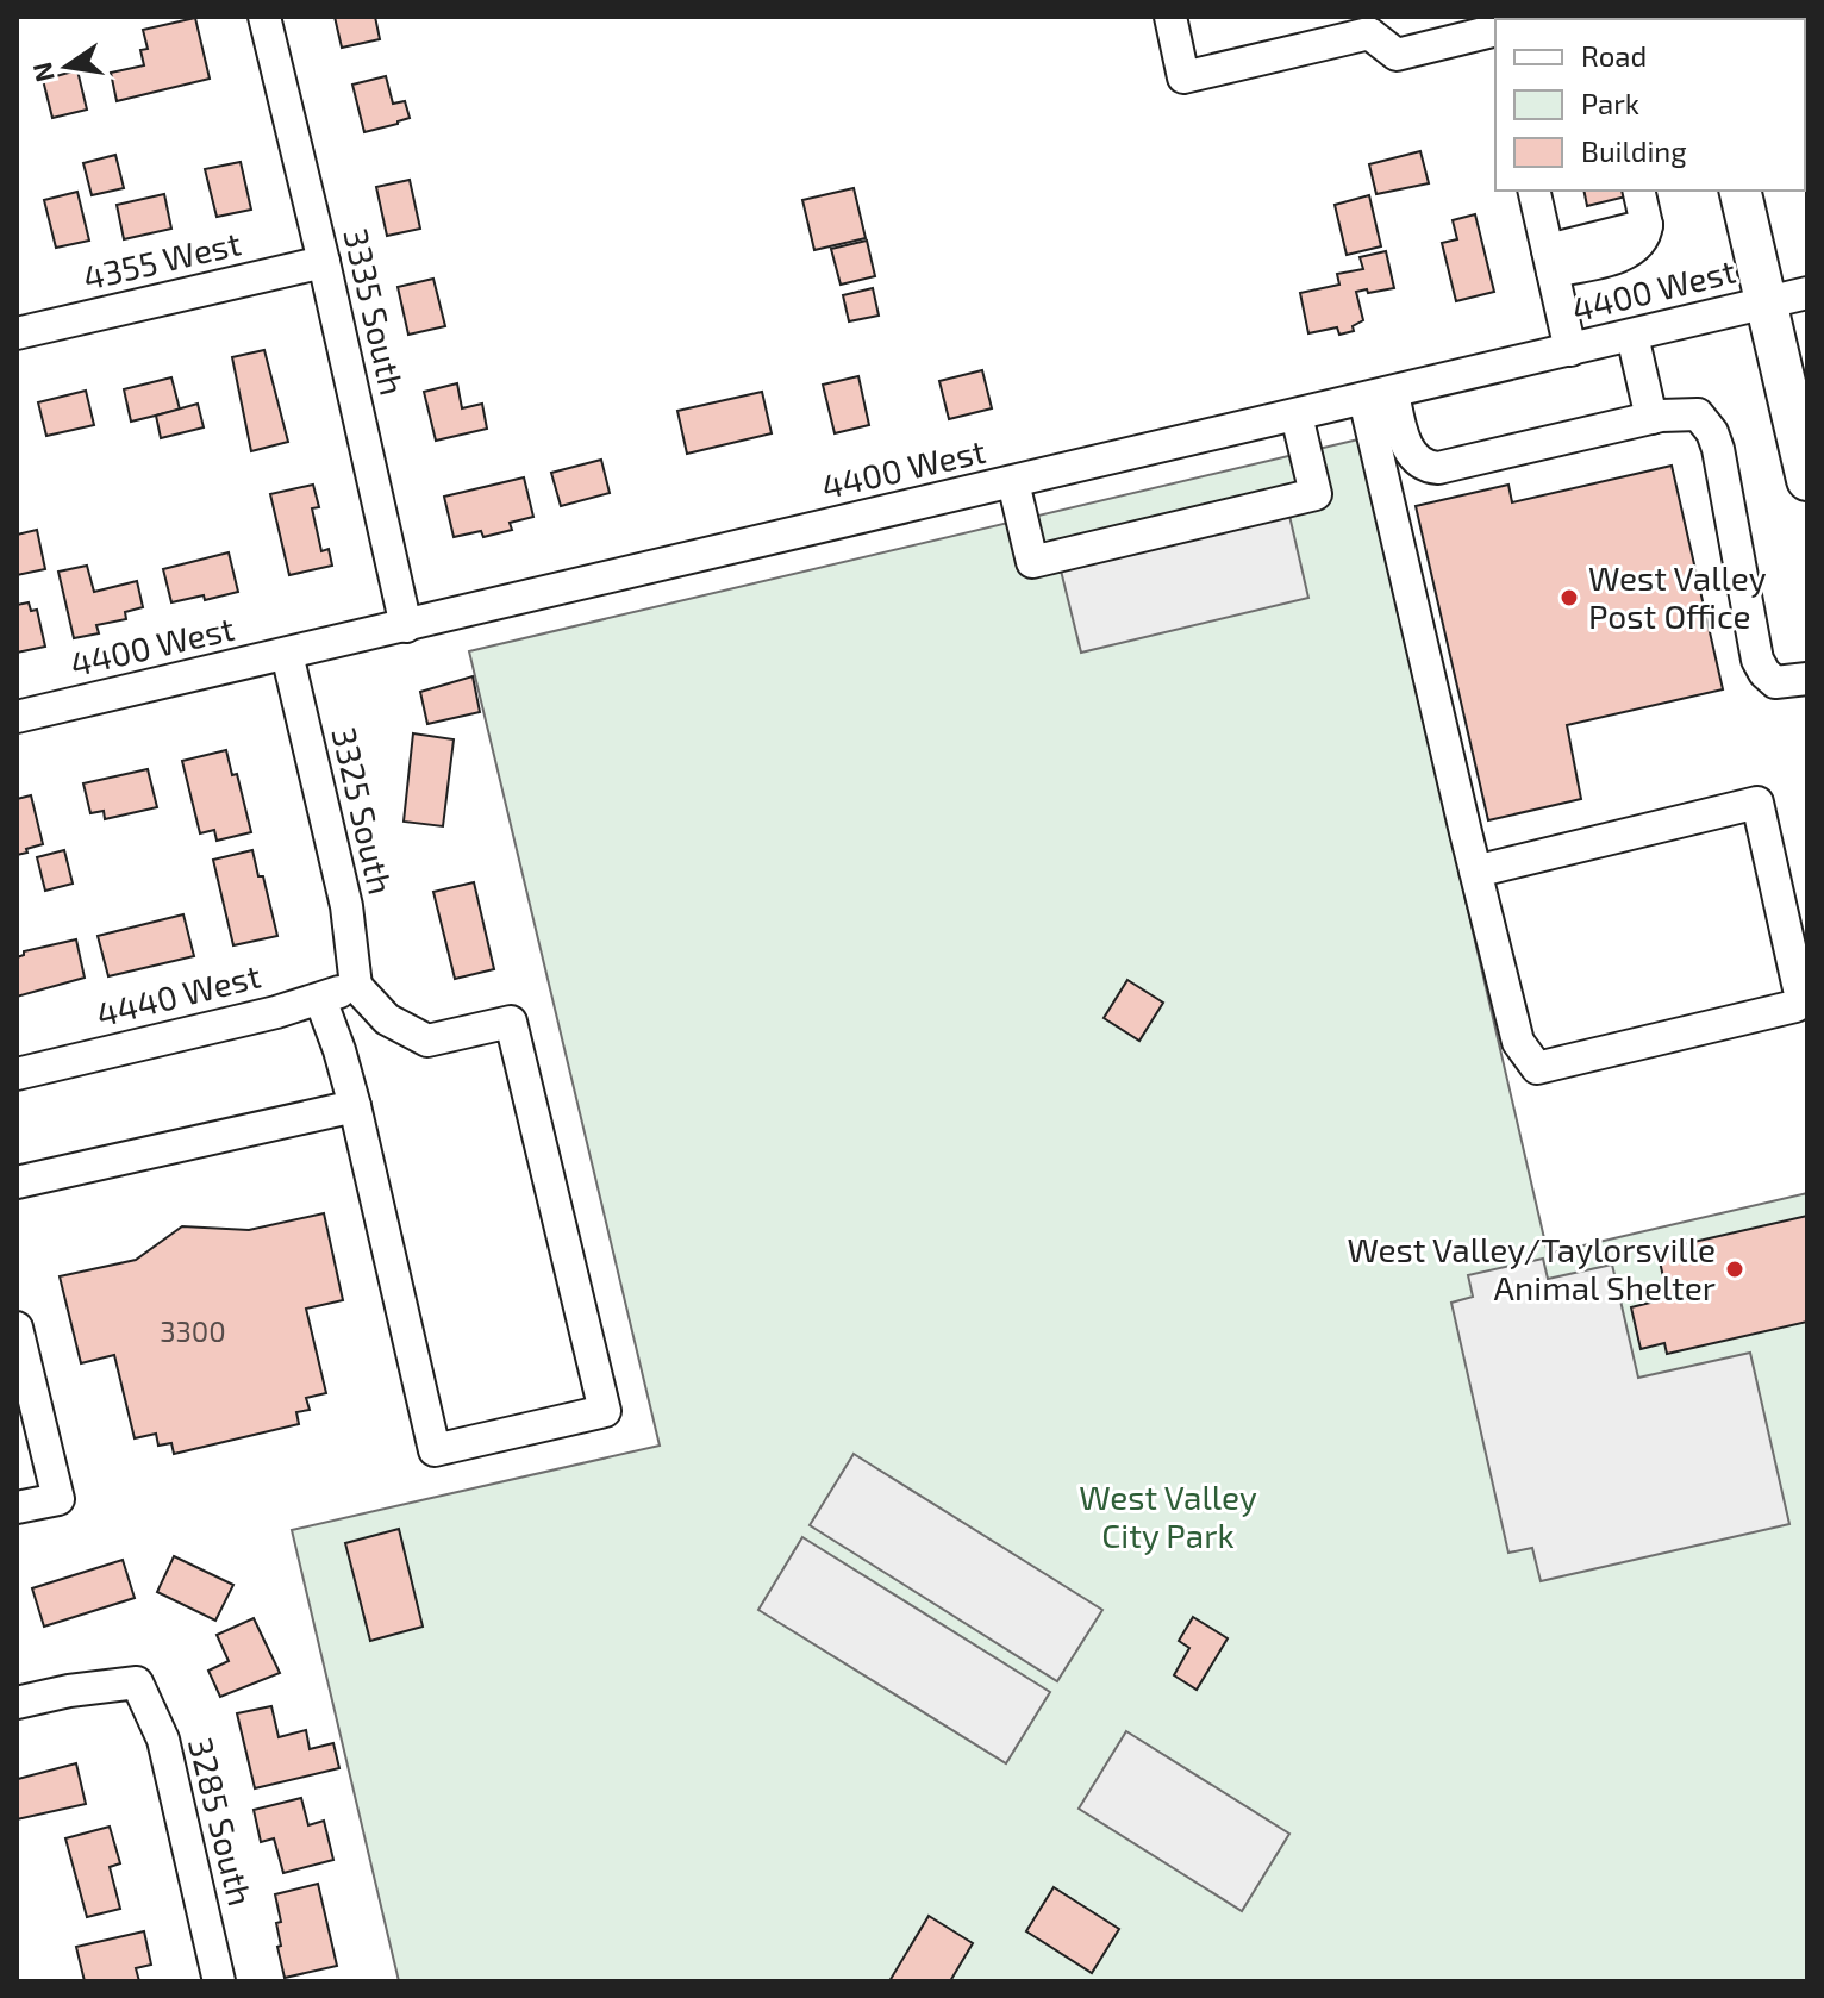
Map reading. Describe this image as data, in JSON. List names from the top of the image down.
{
  "streets": {
    "street": [
      "4355 West",
      "4400 West",
      "3335 South",
      "3325 South",
      "4440 West",
      "3285 South"
    ]
  },
  "crossings": [
    ["4355 West", "3335 South"],
    ["4400 West", "3335 South"],
    ["4400 West", "3325 South"],
    ["3325 South", "4440 West"]
  ],
  "parks": ["West Valley City Park"],
  "places": ["West Valley Post Office", "West Valley/Taylorsville Animal Shelter"],
  "house_numbers": ["3300"],
  "legend": ["Road", "Park", "Building"],
  "north": "left"
}
